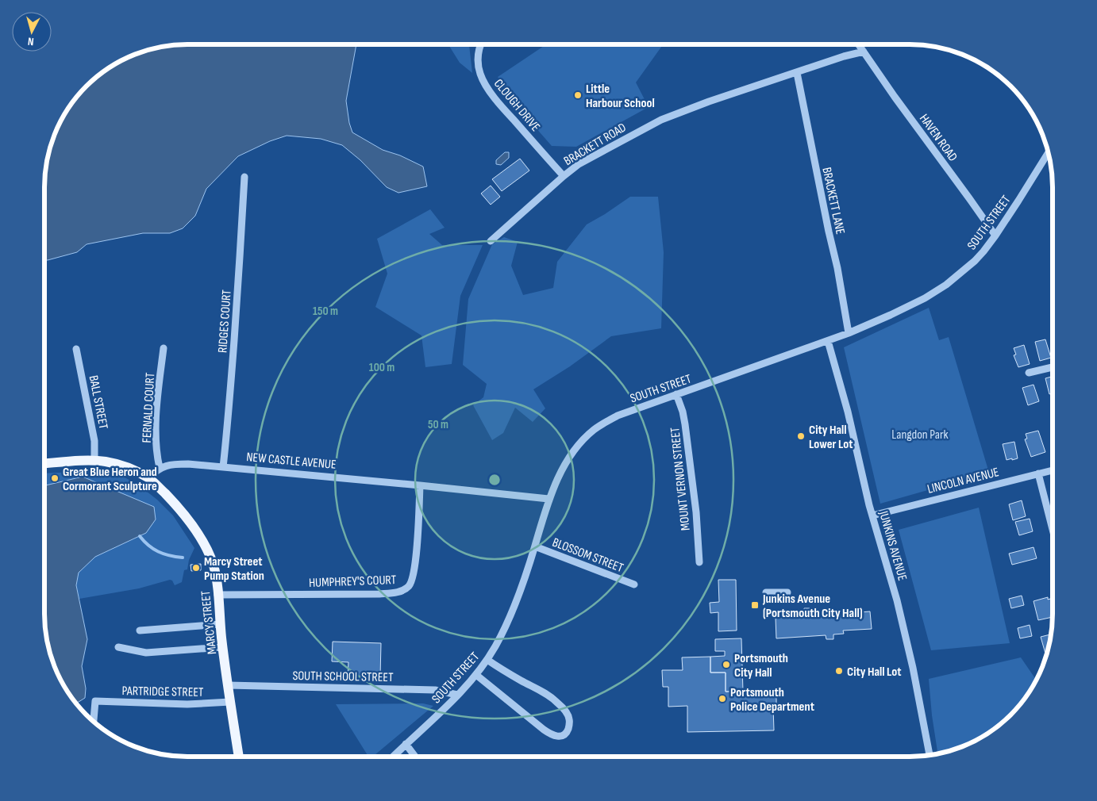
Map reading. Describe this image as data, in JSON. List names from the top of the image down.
{
  "streets": {
    "main road": ["MARCY STREET"],
    "street": [
      "CLOUGH DRIVE",
      "HAVEN ROAD",
      "BRACKETT ROAD",
      "BRACKETT LANE",
      "SOUTH STREET",
      "RIDGES COURT",
      "BALL STREET",
      "FERNALD COURT",
      "NEW CASTLE AVENUE",
      "MOUNT VERNON STREET",
      "LINCOLN AVENUE",
      "JUNKINS AVENUE",
      "BLOSSOM STREET",
      "HUMPHREY'S COURT",
      "SOUTH SCHOOL STREET",
      "PARTRIDGE STREET"
    ]
  },
  "crossings": [
    ["CLOUGH DRIVE", "BRACKETT ROAD"],
    ["HAVEN ROAD", "SOUTH STREET"],
    ["BRACKETT ROAD", "BRACKETT LANE"],
    ["BRACKETT LANE", "SOUTH STREET"],
    ["SOUTH STREET", "NEW CASTLE AVENUE"],
    ["SOUTH STREET", "MOUNT VERNON STREET"],
    ["SOUTH STREET", "JUNKINS AVENUE"],
    ["SOUTH STREET", "BLOSSOM STREET"],
    ["SOUTH STREET", "SOUTH SCHOOL STREET"],
    ["RIDGES COURT", "NEW CASTLE AVENUE"],
    ["FERNALD COURT", "NEW CASTLE AVENUE"],
    ["NEW CASTLE AVENUE", "HUMPHREY'S COURT"],
    ["LINCOLN AVENUE", "JUNKINS AVENUE"],
    ["HUMPHREY'S COURT", "MARCY STREET"],
    ["MARCY STREET", "SOUTH SCHOOL STREET"],
    ["MARCY STREET", "PARTRIDGE STREET"]
  ],
  "parks": ["Langdon Park"],
  "places": {
    "other": [
      "Little Harbour School",
      "City Hall Lower Lot",
      "Great Blue Heron and Cormorant Sculpture",
      "Marcy Street Pump Station",
      "Portsmouth City Hall",
      "City Hall Lot",
      "Portsmouth Police Department"
    ],
    "transit": ["Junkins Avenue (Portsmouth City Hall)"]
  },
  "north": "bottom",
  "rings": ["150 m", "100 m", "50 m"]
}
